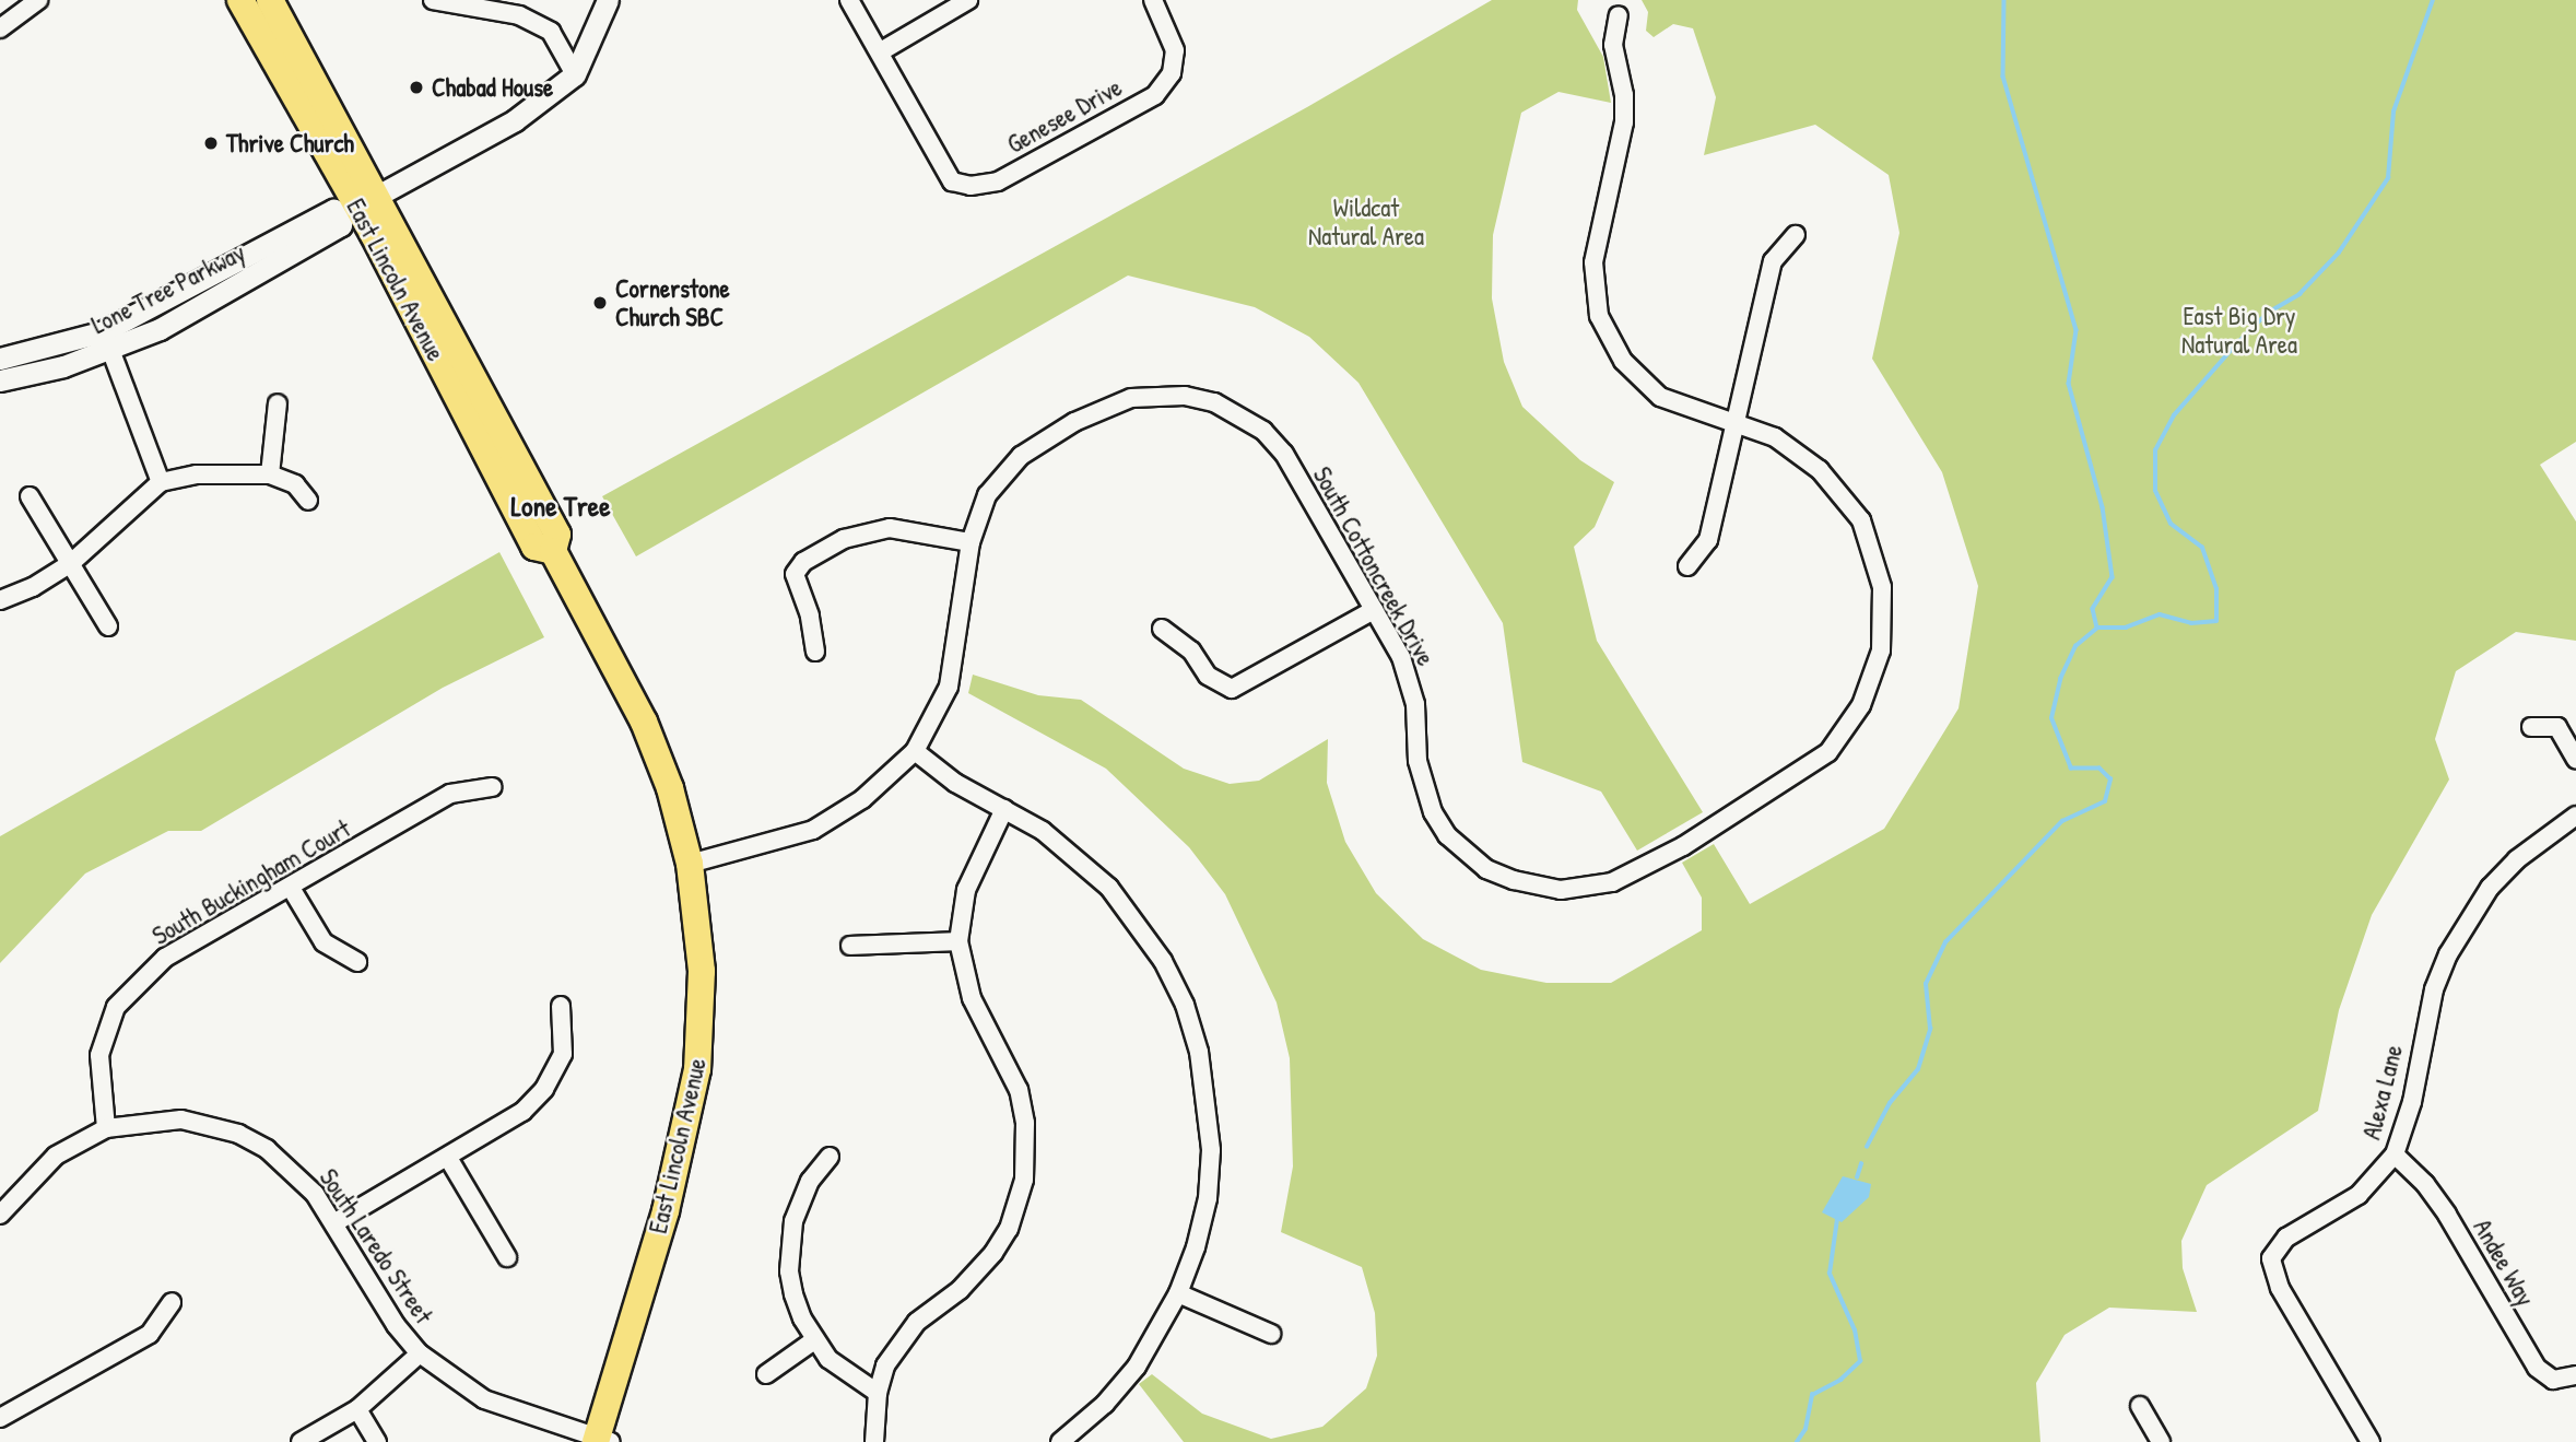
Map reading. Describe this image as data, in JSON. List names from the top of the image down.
{
  "streets": {
    "main road": ["East Lincoln Avenue"],
    "street": [
      "Genesee Drive",
      "Lone Tree Parkway",
      "South Cottoncreek Drive",
      "South Buckingham Court",
      "Alexa Lane",
      "South Laredo Street",
      "Andee Way"
    ]
  },
  "crossings": [
    ["East Lincoln Avenue", "Lone Tree Parkway"],
    ["East Lincoln Avenue", "South Cottoncreek Drive"],
    ["East Lincoln Avenue", "South Laredo Street"],
    ["South Buckingham Court", "South Laredo Street"],
    ["Alexa Lane", "Andee Way"]
  ],
  "districts": ["Lone Tree"],
  "parks": ["Wildcat Natural Area", "East Big Dry Natural Area"],
  "places": ["Chabad House", "Thrive Church", "Cornerstone Church SBC"]
}
